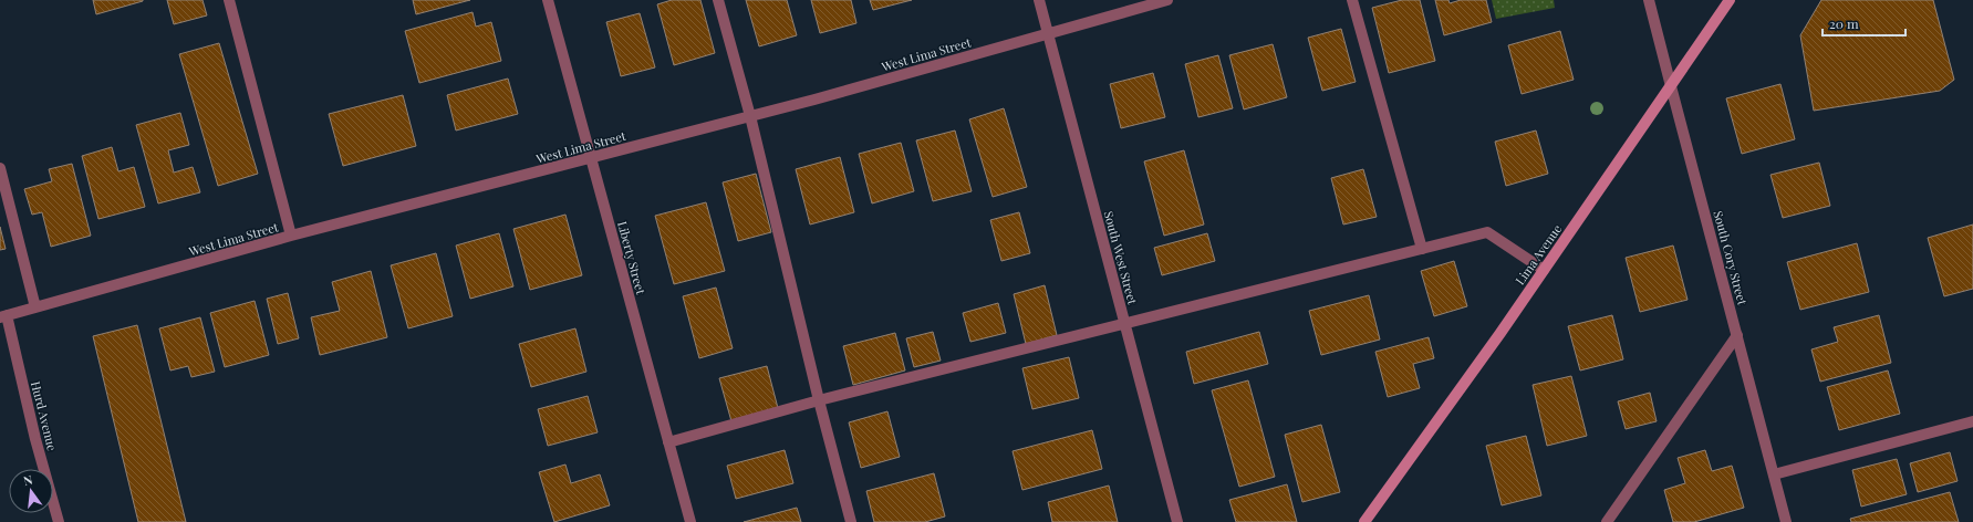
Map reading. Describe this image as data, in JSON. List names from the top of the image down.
{
  "streets": {
    "main road": ["Lima Avenue"],
    "street": [
      "West Lima Street",
      "Liberty Street",
      "South West Street",
      "South Cory Street",
      "Hurd Avenue"
    ]
  },
  "crossings": [
    ["West Lima Street", "Liberty Street"],
    ["West Lima Street", "South West Street"],
    ["West Lima Street", "Hurd Avenue"],
    ["Lima Avenue", "South Cory Street"]
  ],
  "scale_bar": "20 m",
  "north": "top"
}
